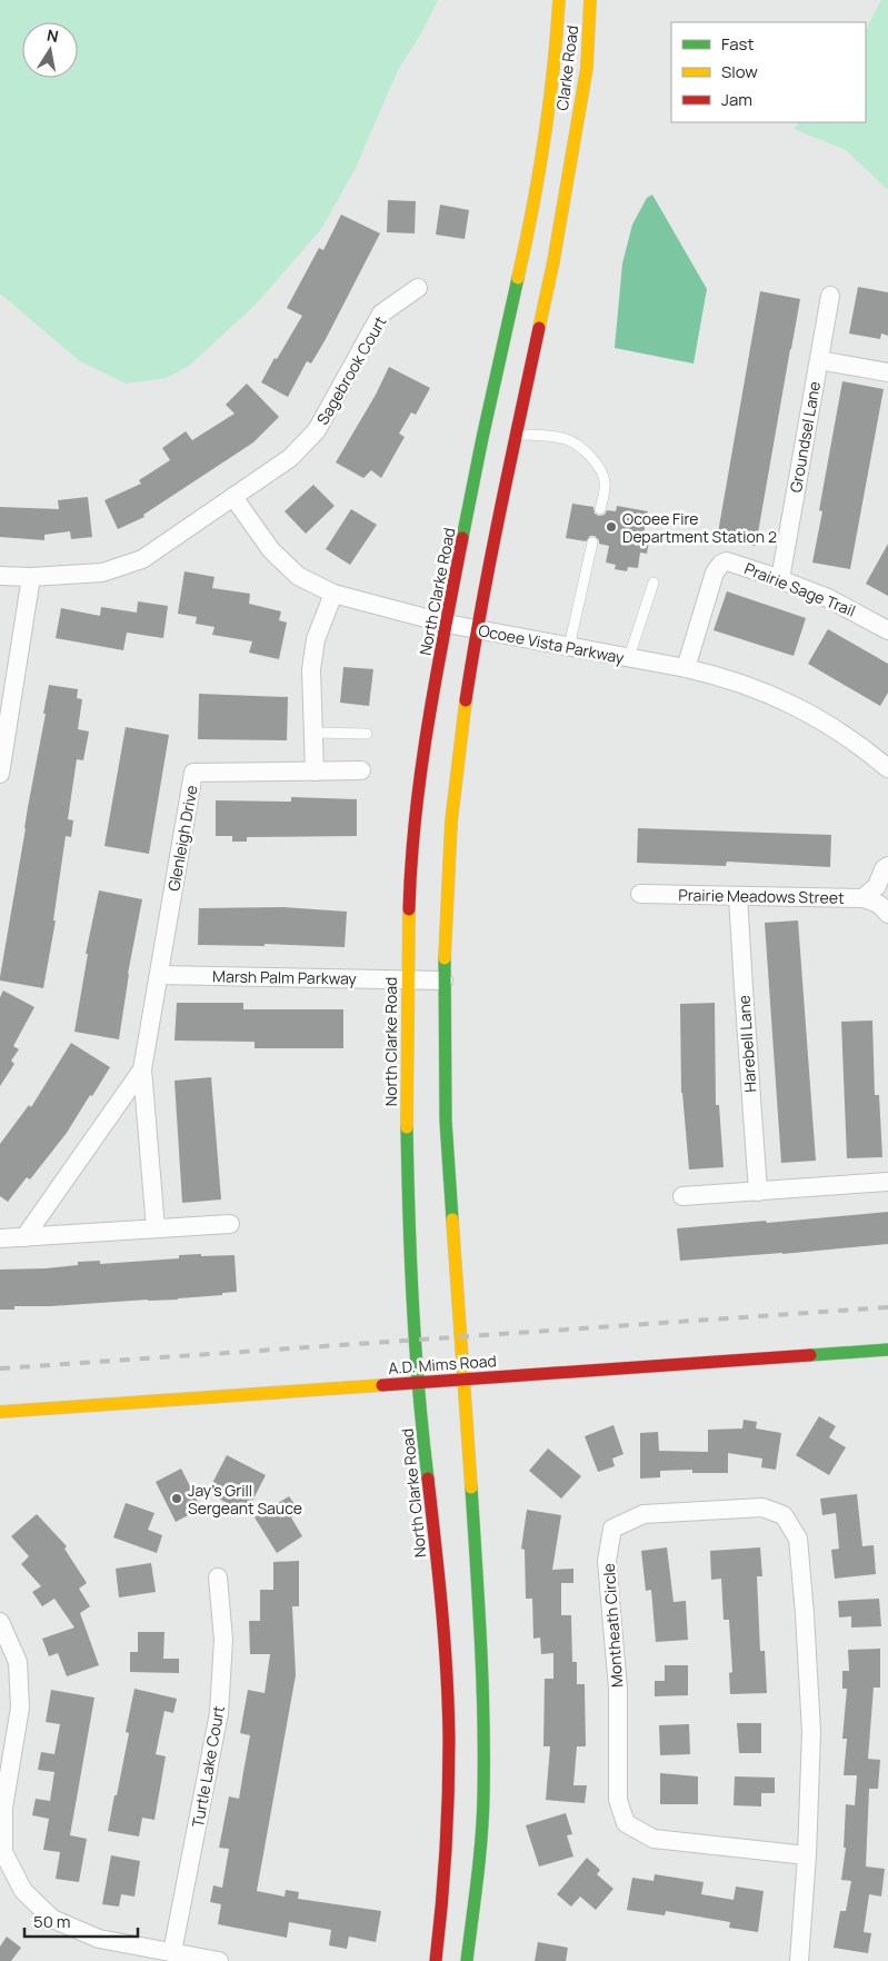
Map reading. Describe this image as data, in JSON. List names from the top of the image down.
{
  "streets": {
    "street": [
      "Clarke Road",
      "Sagebrook Court",
      "Groundsel Lane",
      "Prairie Sage Trail",
      "North Clarke Road",
      "Ocoee Vista Parkway",
      "Glenleigh Drive",
      "Prairie Meadows Street",
      "Marsh Palm Parkway",
      "Harebell Lane",
      "A.D. Mims Road",
      "Montheath Circle",
      "Turtle Lake Court"
    ]
  },
  "crossings": [
    ["Clarke Road", "North Clarke Road"],
    ["Sagebrook Court", "Ocoee Vista Parkway"],
    ["Groundsel Lane", "Prairie Sage Trail"],
    ["Prairie Sage Trail", "Ocoee Vista Parkway"],
    ["North Clarke Road", "Ocoee Vista Parkway"],
    ["North Clarke Road", "Marsh Palm Parkway"],
    ["North Clarke Road", "A.D. Mims Road"],
    ["Glenleigh Drive", "Marsh Palm Parkway"],
    ["Prairie Meadows Street", "Harebell Lane"]
  ],
  "places": ["Ocoee Fire Department Station 2", "Jay's Grill Sergeant Sauce"],
  "legend": ["Fast", "Slow", "Jam"],
  "scale_bar": "50 m",
  "north": "top"
}
